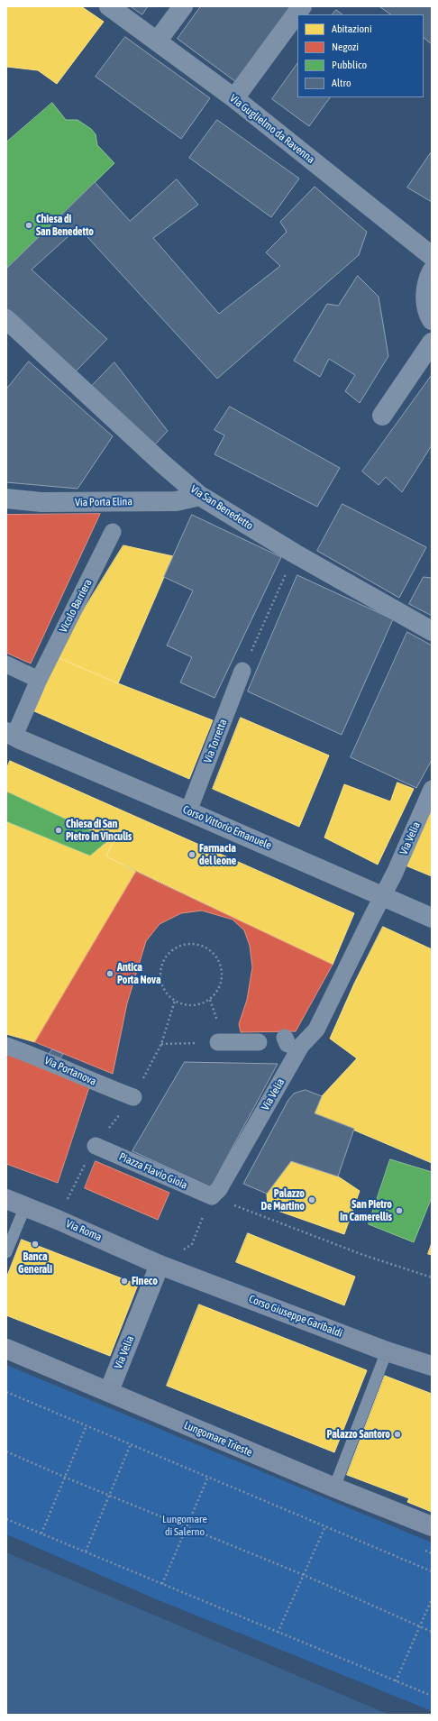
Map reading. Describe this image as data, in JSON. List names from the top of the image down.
{
  "streets": {
    "main road": ["Via Roma", "Corso Giuseppe Garibaldi", "Lungomare Trieste"],
    "street": [
      "Via Guglielmo da Ravenna",
      "Via Porta Elina",
      "Via San Benedetto",
      "Vicolo Barriera",
      "Via Torretta",
      "Corso Vittorio Emanuele",
      "Via Velia",
      "Via Portanova",
      "Piazza Flavio Gioia"
    ]
  },
  "crossings": [
    ["Via Porta Elina", "Via San Benedetto"],
    ["Vicolo Barriera", "Corso Vittorio Emanuele"],
    ["Via Torretta", "Corso Vittorio Emanuele"],
    ["Corso Vittorio Emanuele", "Via Velia"],
    ["Via Velia", "Piazza Flavio Gioia"],
    ["Via Velia", "Via Roma"],
    ["Via Velia", "Corso Giuseppe Garibaldi"],
    ["Via Velia", "Lungomare Trieste"],
    ["Via Roma", "Corso Giuseppe Garibaldi"]
  ],
  "parks": ["Lungomare di Salerno"],
  "places": [
    "Chiesa di San Benedetto",
    "Chiesa di San Pietro in Vinculis",
    "Farmacia del leone",
    "Antica Porta Nova",
    "Palazzo De Martino",
    "San Pietro in Camerellis",
    "Banca Generali",
    "Fineco",
    "Palazzo Santoro"
  ],
  "legend": [
    "Abitazioni",
    "Negozi",
    "Pubblico",
    "Altro"
  ]
}
